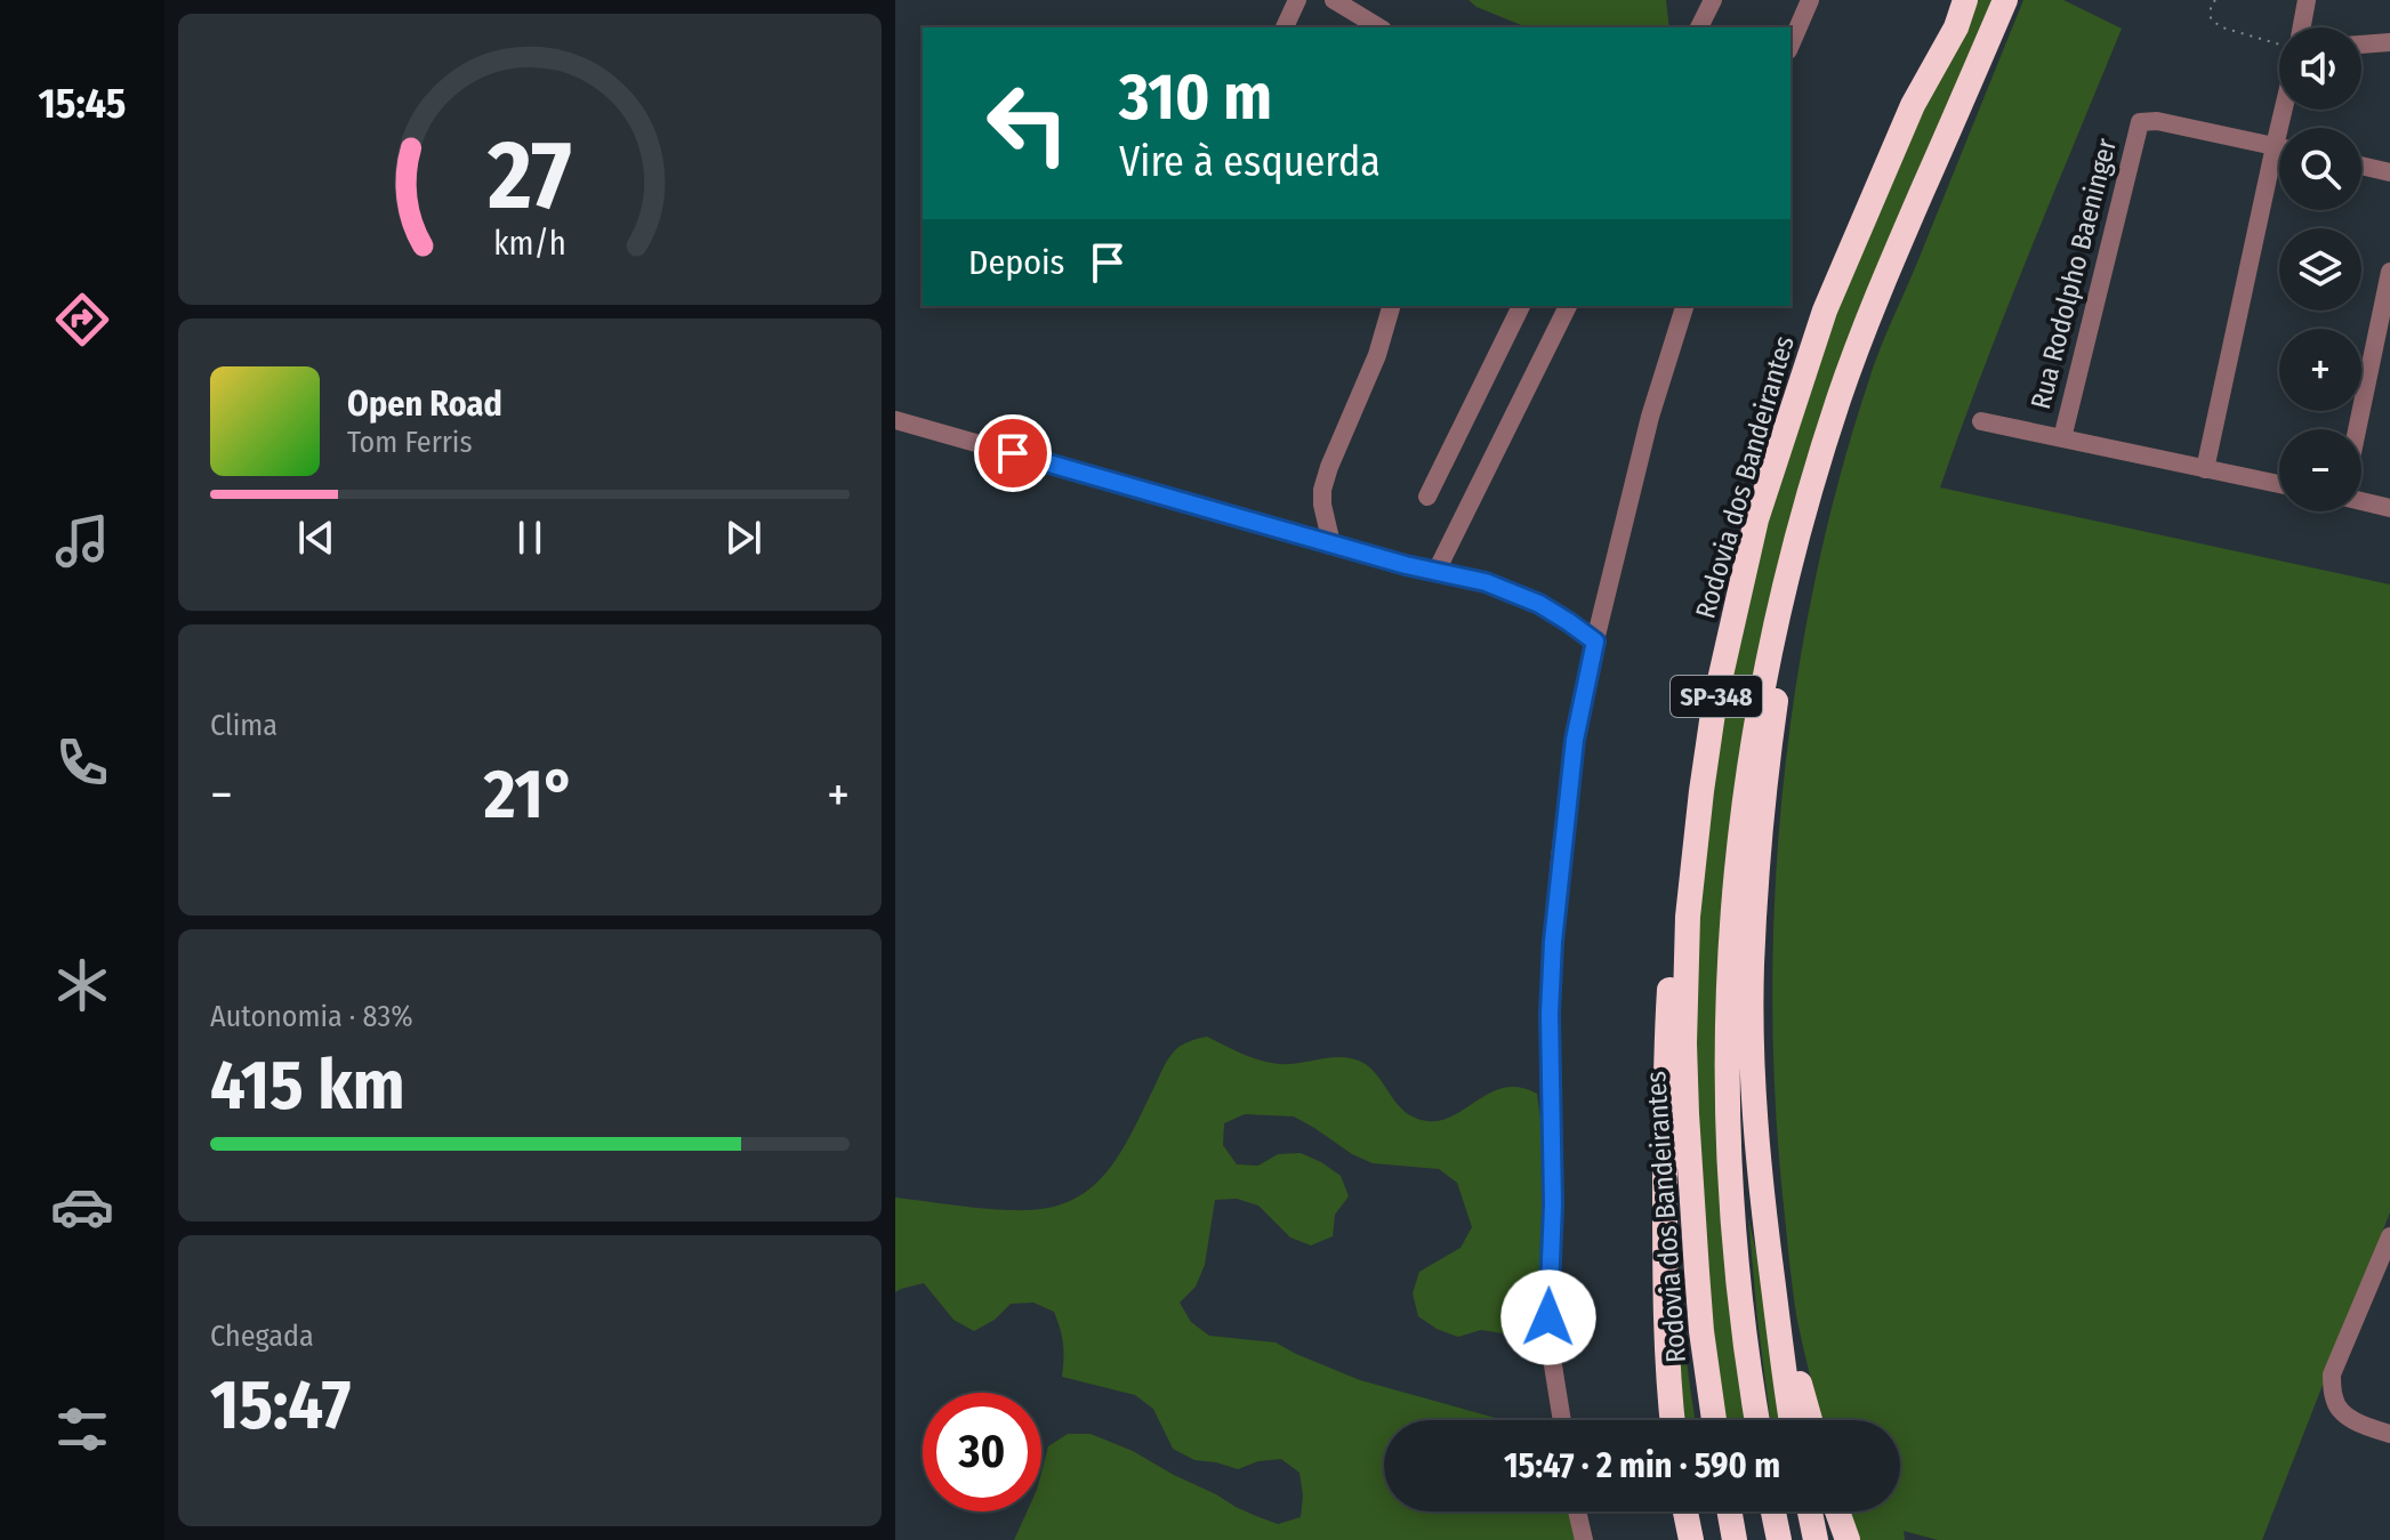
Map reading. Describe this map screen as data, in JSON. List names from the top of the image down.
{
  "streets": {
    "highway": ["Rodovia dos Bandeirantes", "SP-348"],
    "street": ["Rua Rodolpho Baeninger"]
  },
  "page": {
    "tabs": "15:45",
    "map_buttons": ["+", "−"],
    "turn": ["310 m", "Vire à esquerda"],
    "then": "Depois",
    "song": ["Open Road", "Tom Ferris"],
    "tile": [
      "Clima",
      ["Autonomia · 83%", "415 km"],
      ["Chegada", "15:47"]
    ],
    "heat": ["−", "21°", "+"],
    "limit": "30",
    "trip": "15:47 · 2 min · 590 m",
    "gauge": ["27", "km/h"]
  }
}
